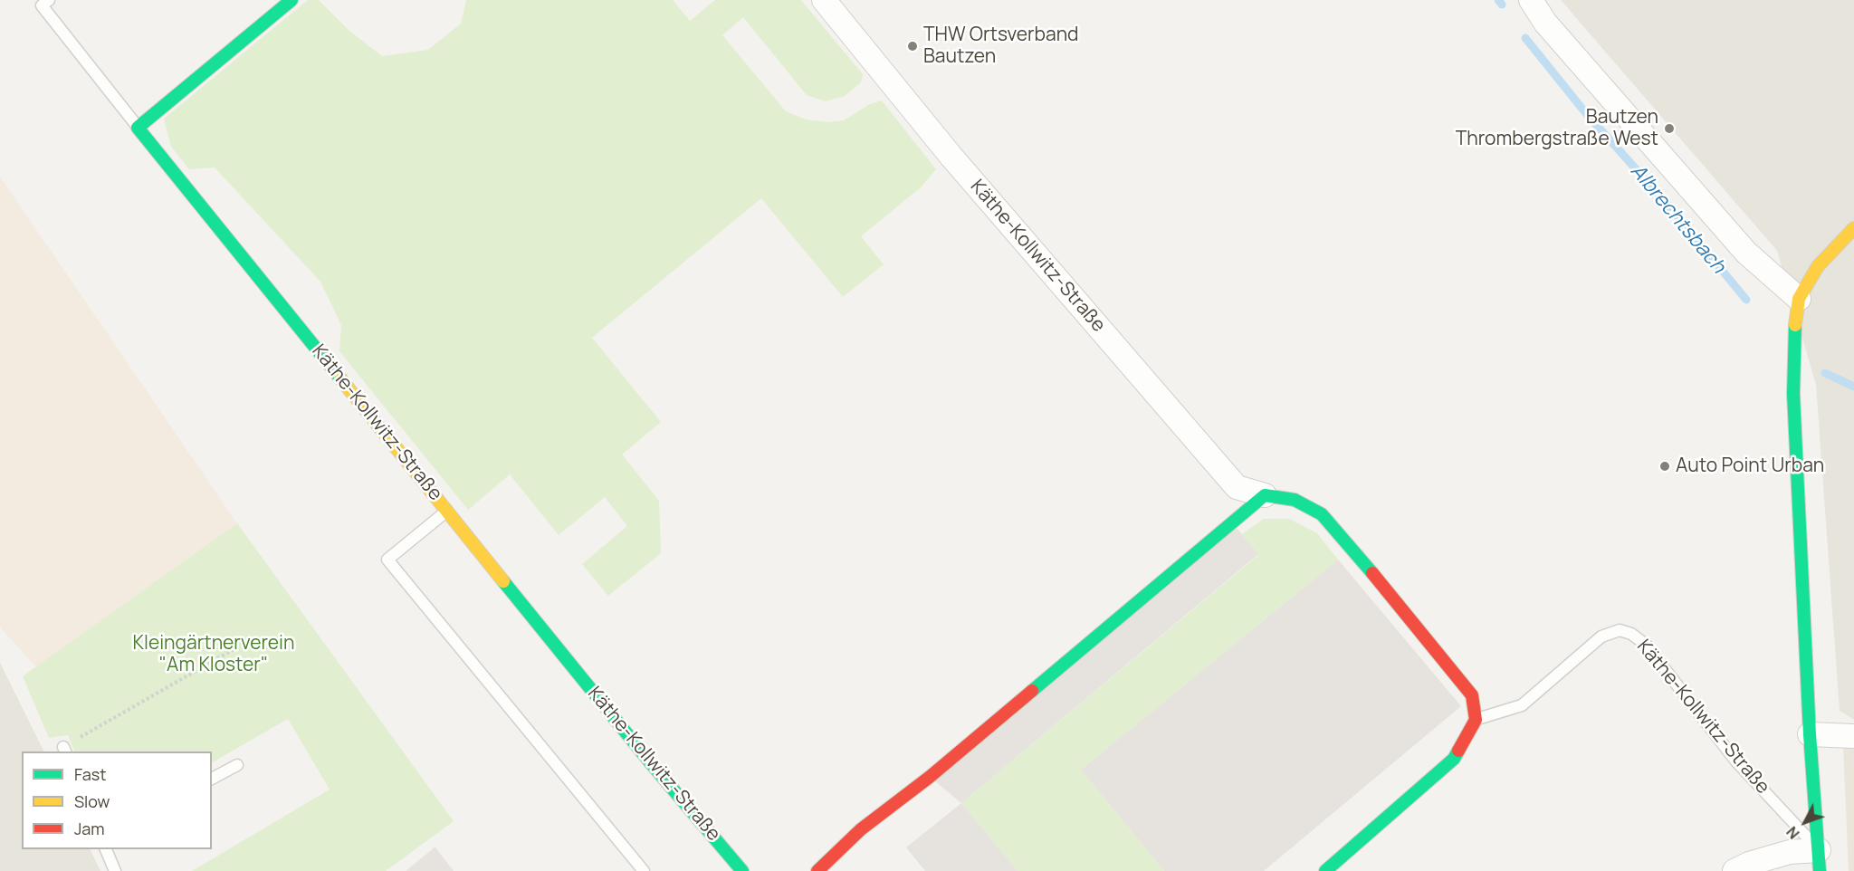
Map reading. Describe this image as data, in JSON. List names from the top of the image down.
{
  "streets": {
    "street": ["Käthe-Kollwitz-Straße"]
  },
  "water": ["Albrechtsbach"],
  "parks": ["Kleingärtnerverein \"Am Kloster\""],
  "places": ["THW Ortsverband Bautzen", "Bautzen Thrombergstraße West", "Auto Point Urban"],
  "legend": ["Fast", "Slow", "Jam"],
  "north": "bottom left"
}
